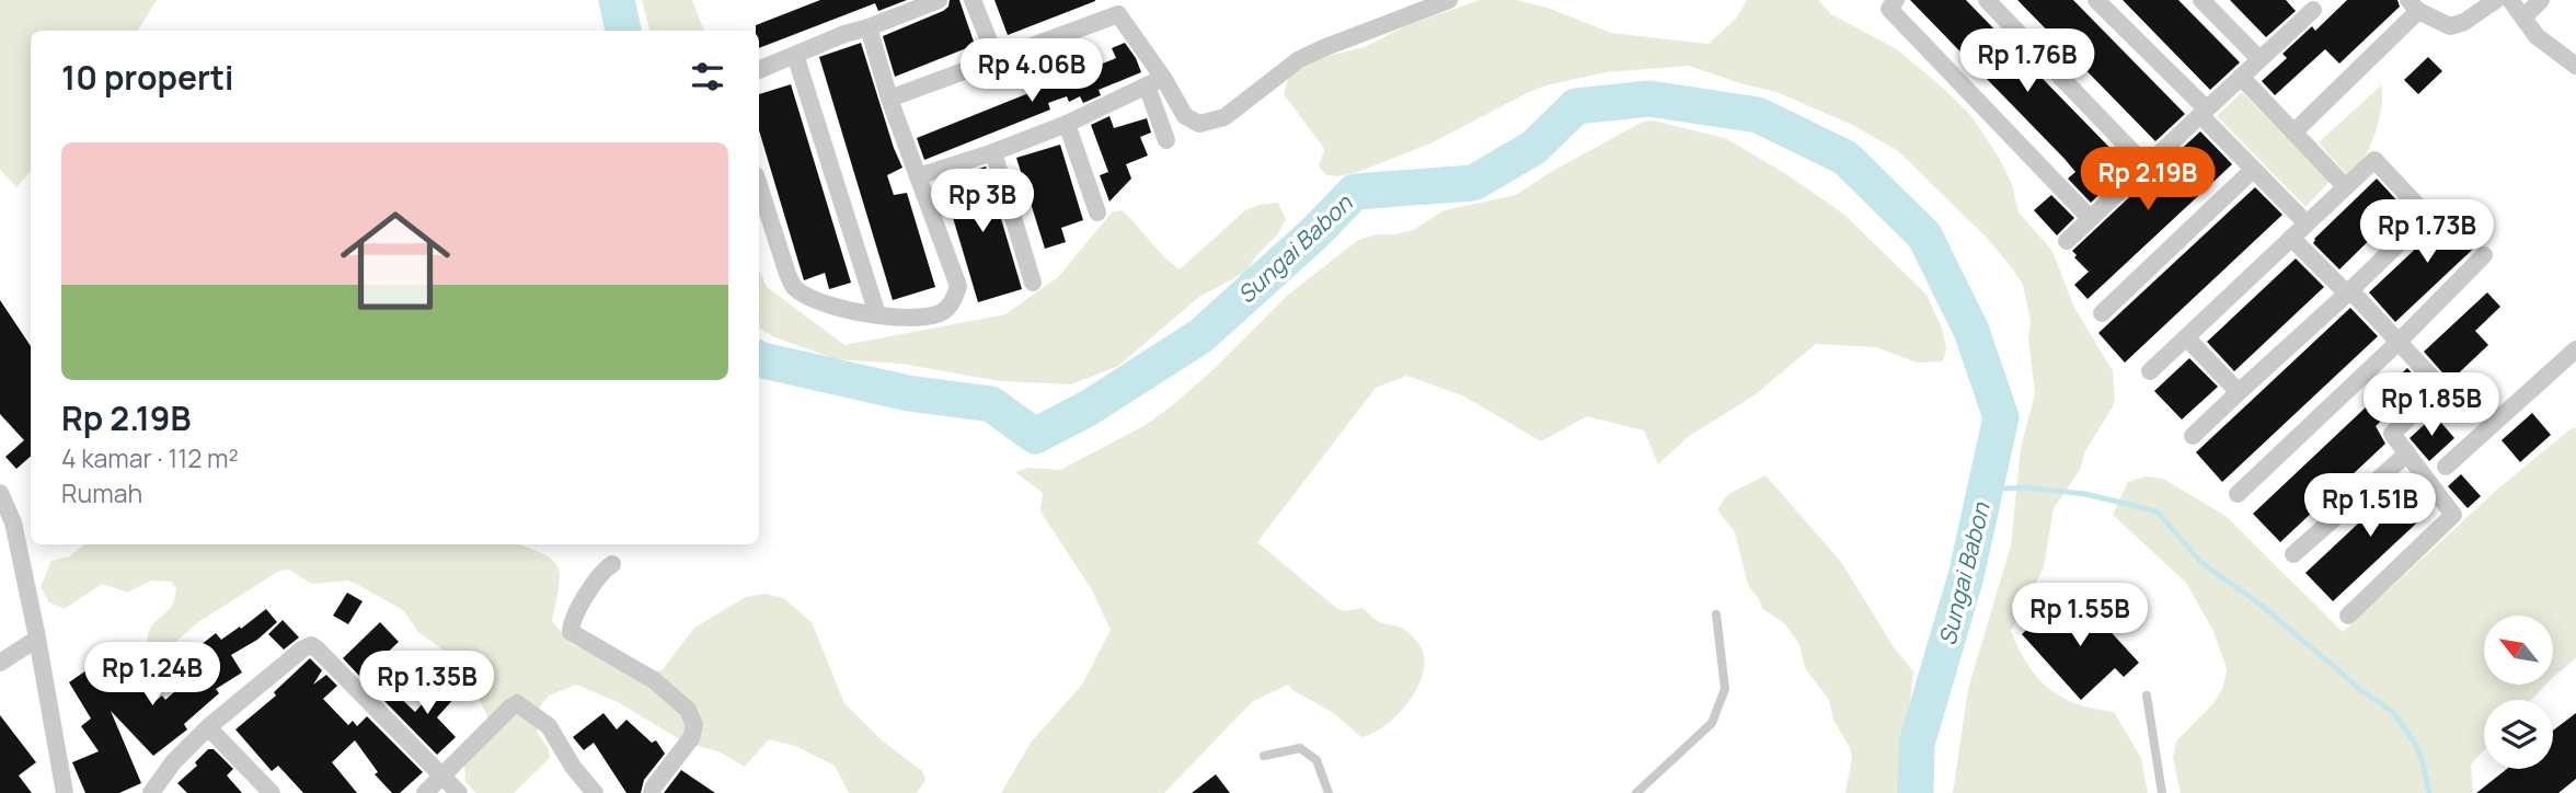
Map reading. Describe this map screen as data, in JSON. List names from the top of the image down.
{
  "water": ["Sungai Babon"],
  "north": "top left",
  "page": {
    "price": [
      "Rp 1.76B",
      "Rp 4.06B",
      "Rp 2.19B",
      "Rp 3B",
      "Rp 1.73B",
      "Rp 1.85B",
      "Rp 1.51B",
      "Rp 1.55B",
      "Rp 1.24B",
      "Rp 1.35B"
    ],
    "heading": "10 properti",
    "list": [
      {
        "name": "Rp 2.19B",
        "note": "4 kamar · 112 m² · Rumah"
      }
    ]
  }
}
